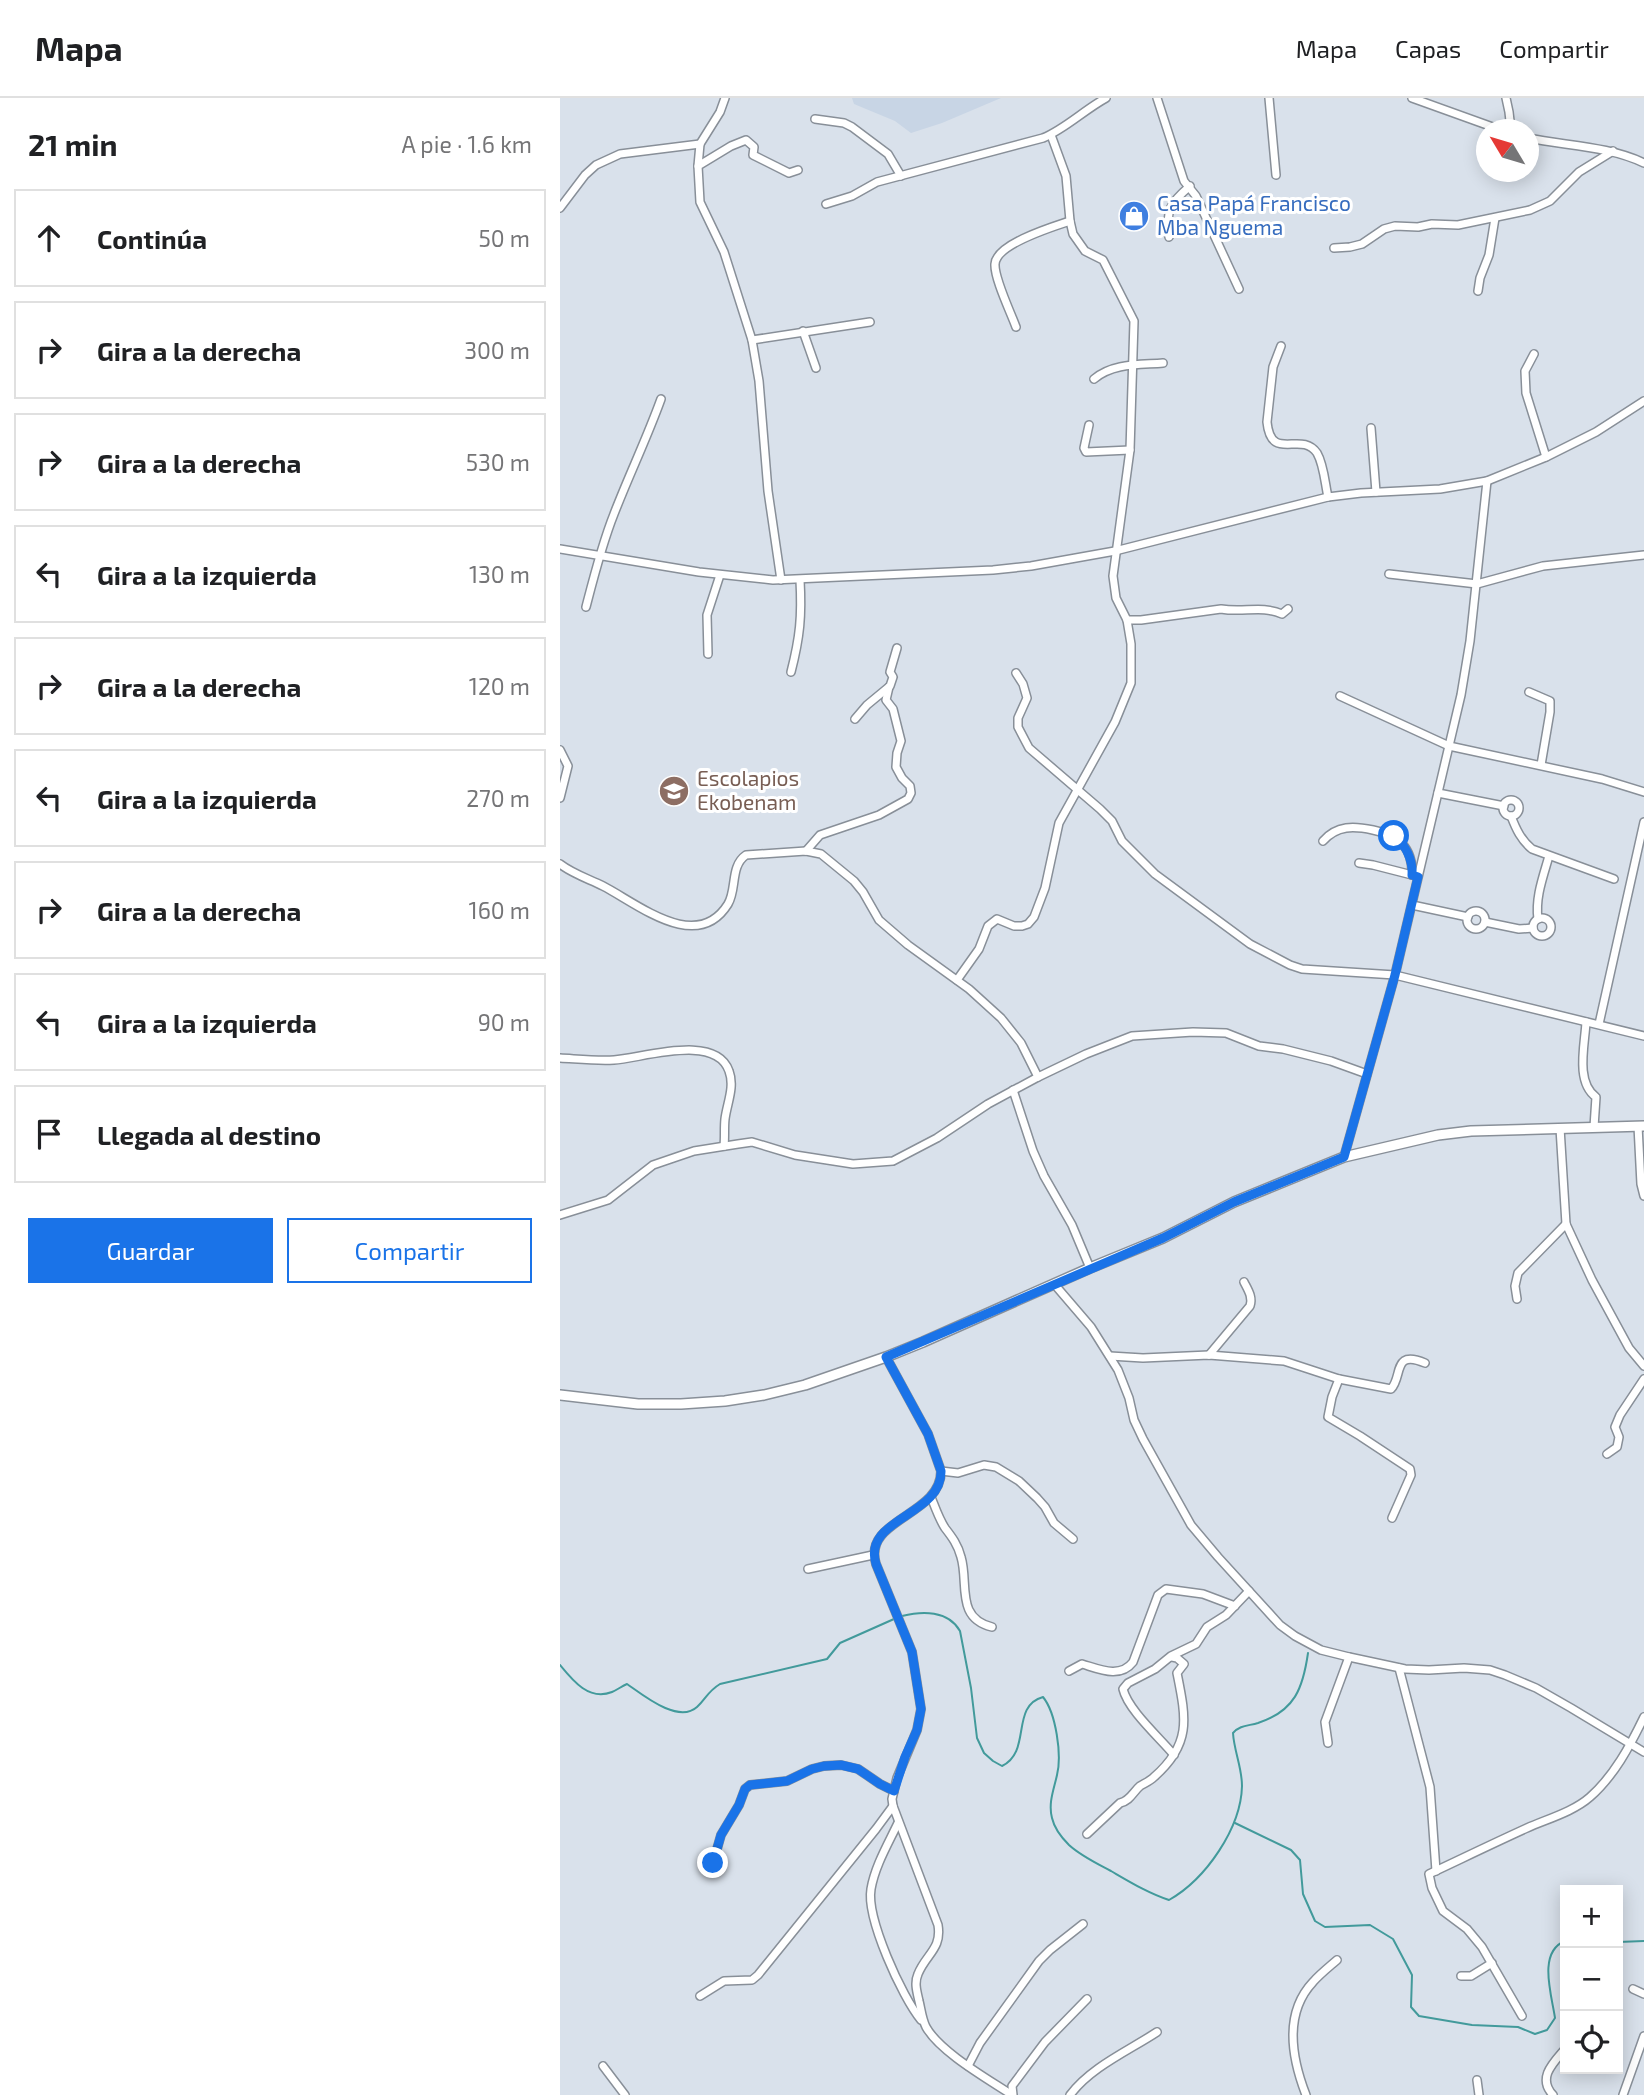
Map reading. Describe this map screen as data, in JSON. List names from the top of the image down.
{
  "places": {
    "shop": ["Casa Papá Francisco Mba Nguema"],
    "school or university": ["Escolapios Ekobenam"]
  },
  "north": "top left",
  "page": {
    "header": "Mapa",
    "nav": ["Mapa", "Capas", "Compartir"],
    "heading": ["21 min", "A pie · 1.6 km"],
    "list": [
      ["Continúa", "50 m"],
      ["Gira a la derecha", "300 m"],
      ["Gira a la derecha", "530 m"],
      ["Gira a la izquierda", "130 m"],
      ["Gira a la derecha", "120 m"],
      ["Gira a la izquierda", "270 m"],
      ["Gira a la derecha", "160 m"],
      ["Gira a la izquierda", "90 m"],
      "Llegada al destino"
    ],
    "buttons": ["Guardar", "Compartir"],
    "map_buttons": ["+", "−"]
  }
}
